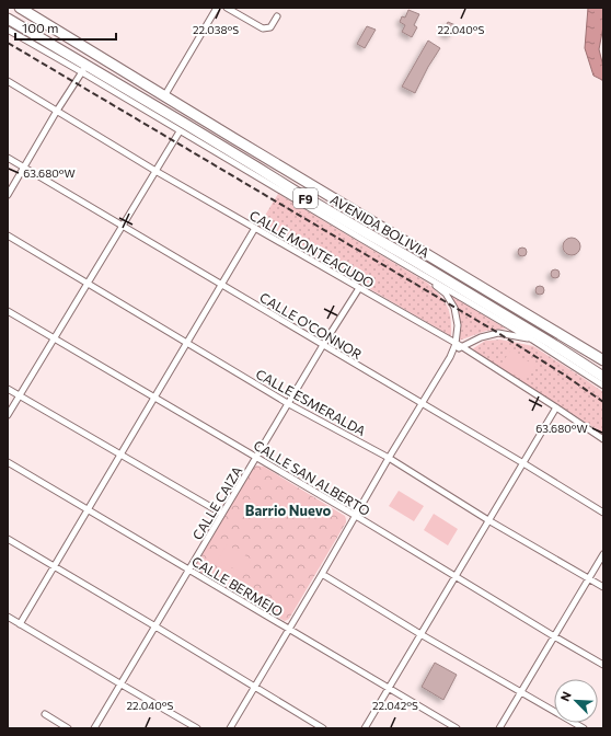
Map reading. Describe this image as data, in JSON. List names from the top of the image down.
{
  "streets": {
    "highway": ["F9", "AVENIDA BOLIVIA"],
    "street": [
      "CALLE MONTEAGUDO",
      "CALLE O'CONNOR",
      "CALLE ESMERALDA",
      "CALLE SAN ALBERTO",
      "CALLE CAIZA",
      "CALLE BERMEJO"
    ]
  },
  "crossings": [
    ["CALLE MONTEAGUDO", "CALLE CAIZA"],
    ["CALLE O'CONNOR", "CALLE CAIZA"],
    ["CALLE ESMERALDA", "CALLE CAIZA"],
    ["CALLE SAN ALBERTO", "CALLE CAIZA"],
    ["CALLE CAIZA", "CALLE BERMEJO"]
  ],
  "districts": ["Barrio Nuevo"],
  "scale_bar": "100 m",
  "north": "top left",
  "coordinates": [
    "22.038°S",
    "22.040°S",
    "63.680°W",
    "22.042°S"
  ]
}
